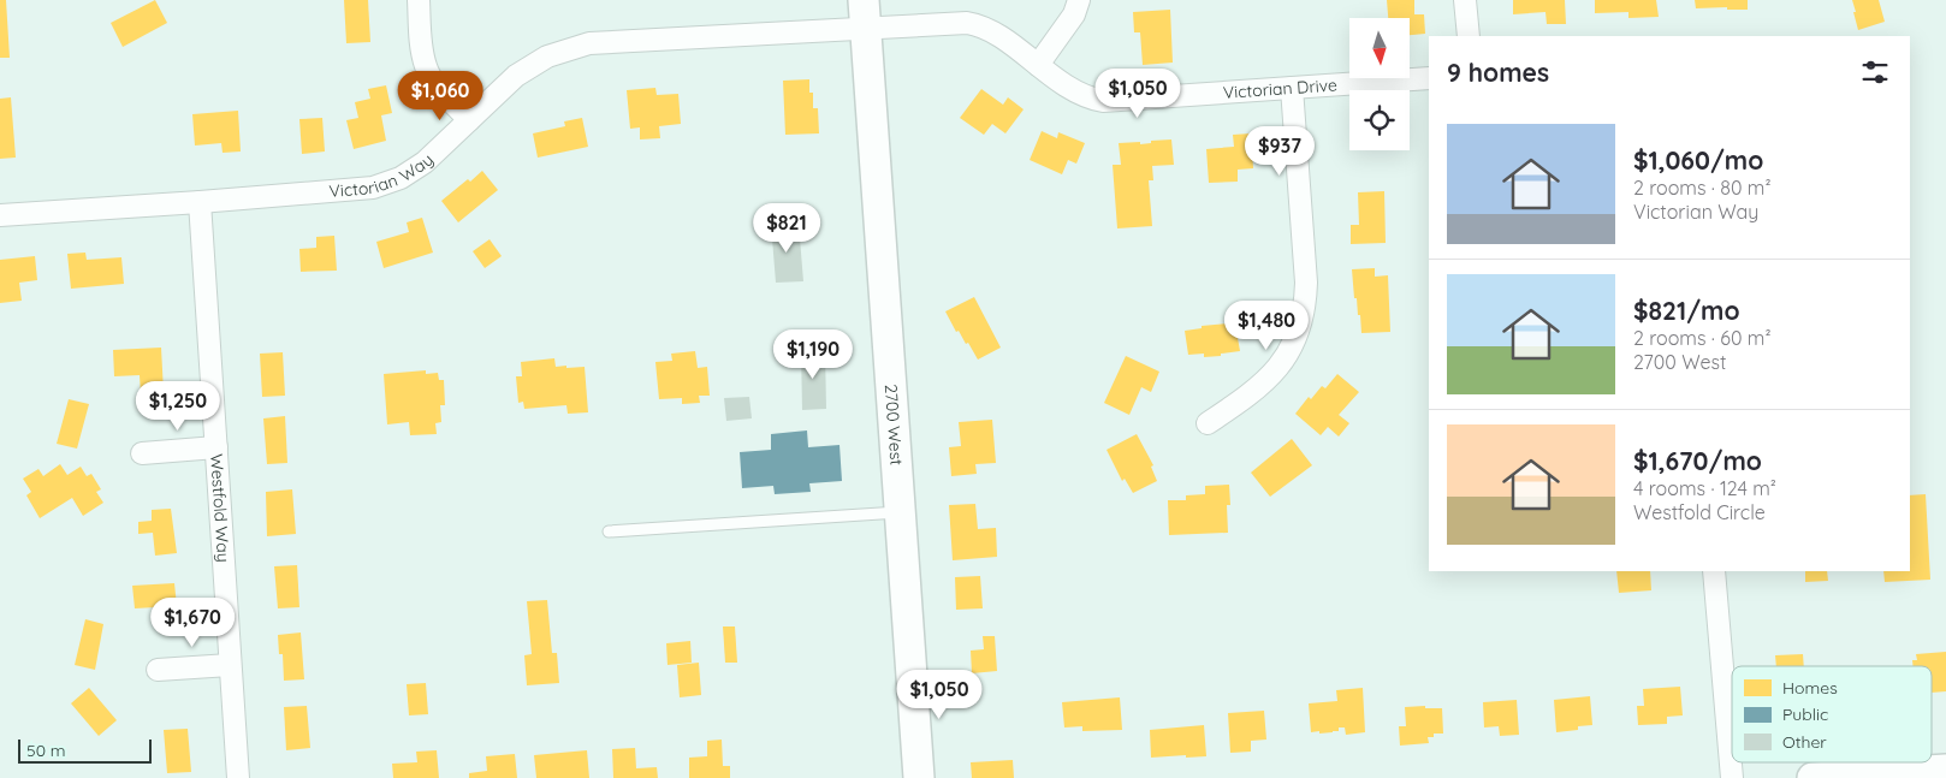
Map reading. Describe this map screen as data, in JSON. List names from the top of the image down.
{
  "streets": {
    "main road": ["2700 West"],
    "street": ["Victorian Drive", "Victorian Way", "Westfold Way"]
  },
  "crossings": [
    ["Victorian Drive", "Victorian Way"],
    ["Victorian Drive", "2700 West"],
    ["Victorian Way", "2700 West"],
    ["Victorian Way", "Westfold Way"]
  ],
  "legend": ["Homes", "Public", "Other"],
  "scale_bar": "50 m",
  "north": "bottom",
  "page": {
    "heading": "9 homes",
    "price": [
      "$1,050",
      "$1,060",
      "$937",
      "$821",
      "$1,480",
      "$1,190",
      "$1,250",
      "$1,670",
      "$1,050"
    ],
    "list": [
      {
        "name": "$1,060/mo",
        "note": "2 rooms · 80 m² · Victorian Way"
      },
      {
        "name": "$821/mo",
        "note": "2 rooms · 60 m² · 2700 West"
      },
      {
        "name": "$1,670/mo",
        "note": "4 rooms · 124 m² · Westfold Circle"
      }
    ],
    "scale": "50 m"
  }
}
